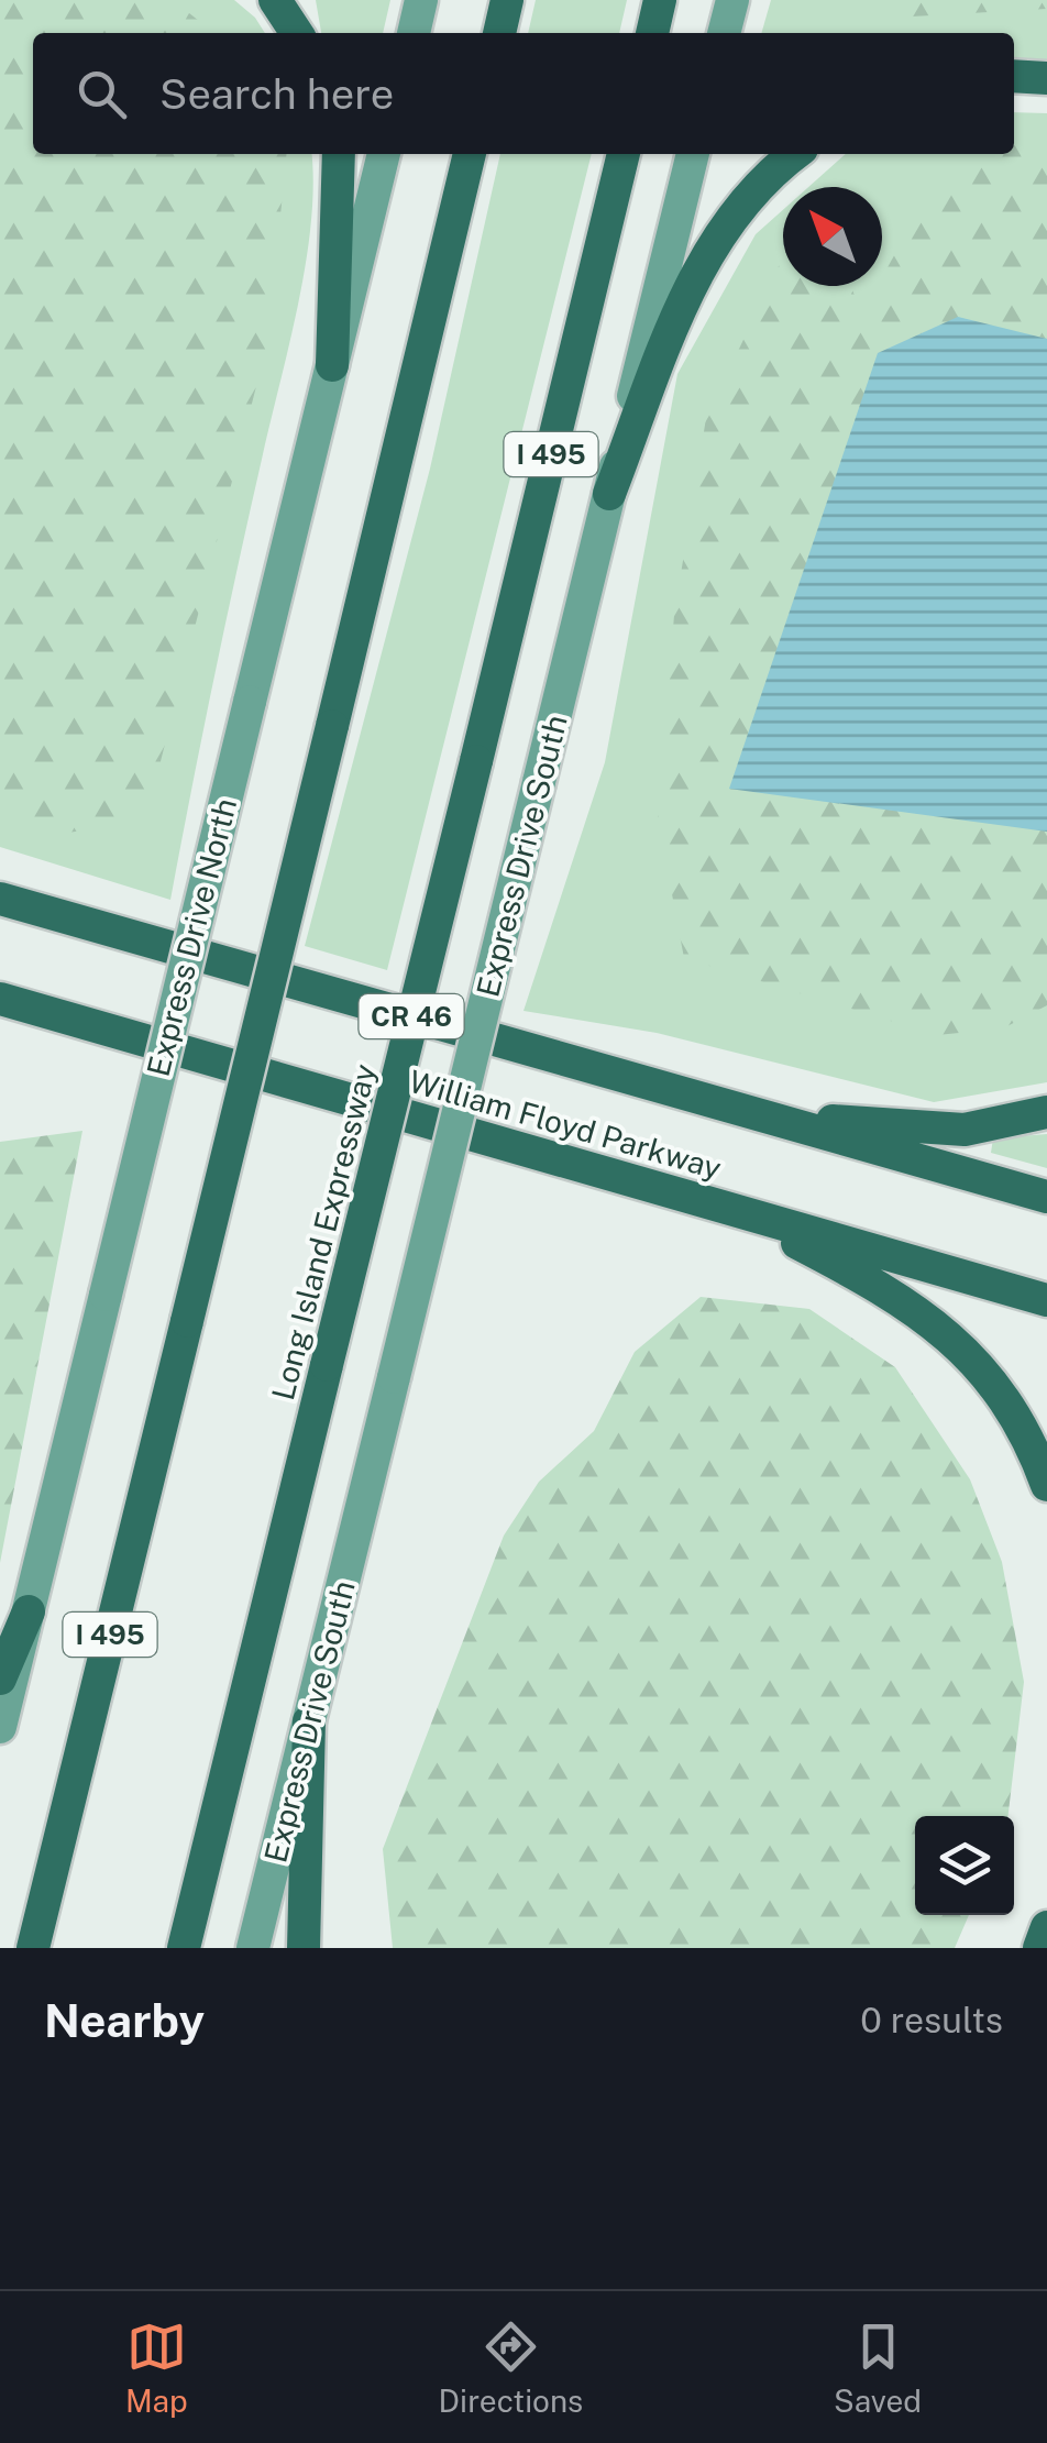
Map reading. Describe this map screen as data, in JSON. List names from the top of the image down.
{
  "streets": {
    "highway": [
      "I 495",
      "CR 46",
      "William Floyd Parkway",
      "Long Island Expressway"
    ],
    "main road": ["Express Drive South", "Express Drive North"]
  },
  "north": "top left",
  "page": {
    "search": "Search here",
    "heading": ["Nearby", "0 results"],
    "nav": ["Map", "Directions", "Saved"]
  }
}
